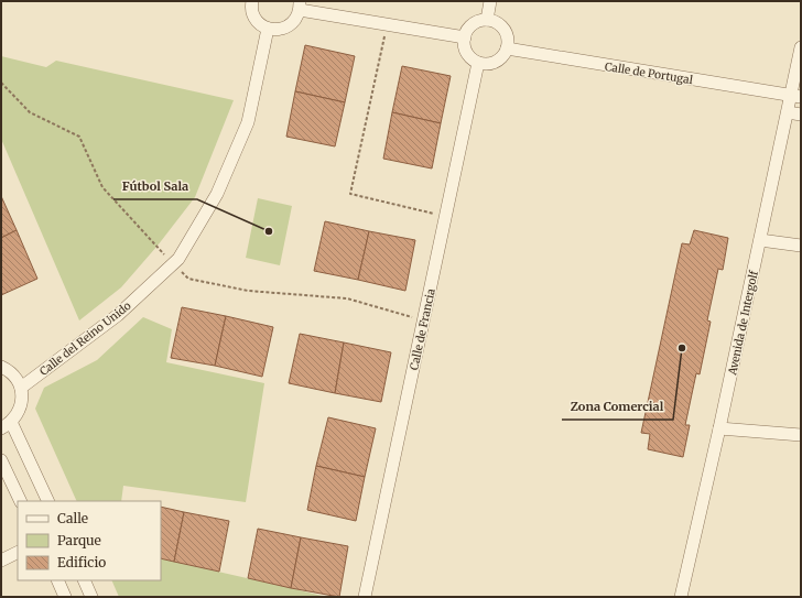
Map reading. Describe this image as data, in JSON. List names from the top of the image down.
{
  "streets": {
    "street": [
      "Calle de Portugal",
      "Avenida de Intergolf",
      "Calle de Francia",
      "Calle del Reino Unido"
    ]
  },
  "crossings": [
    ["Calle de Portugal", "Avenida de Intergolf"],
    ["Calle de Portugal", "Calle de Francia"]
  ],
  "places": ["Fútbol Sala", "Zona Comercial"],
  "legend": ["Calle", "Parque", "Edificio"]
}
